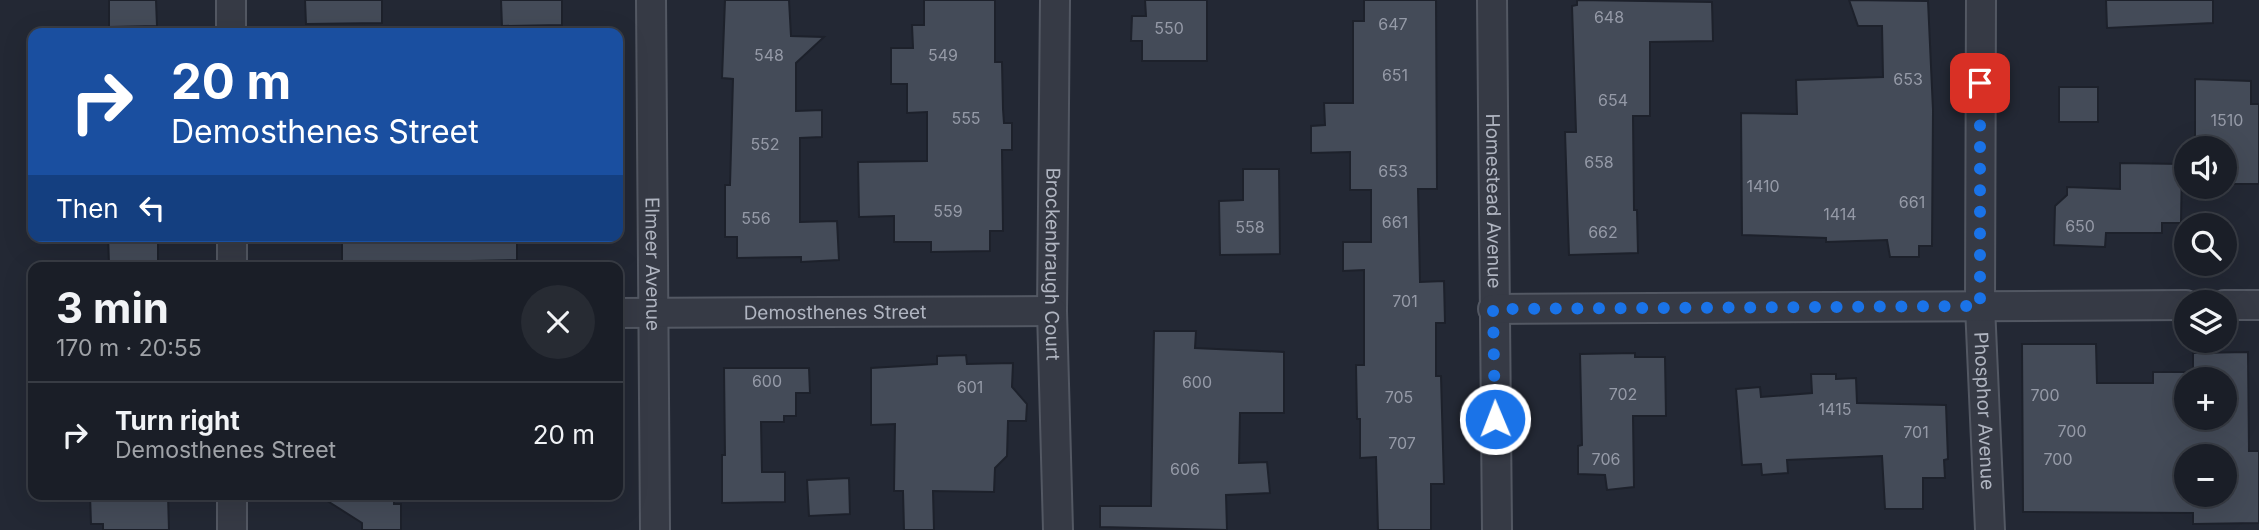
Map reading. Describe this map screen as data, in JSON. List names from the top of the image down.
{
  "streets": {
    "street": [
      "Homestead Avenue",
      "Elmeer Avenue",
      "Brockenbraugh Court",
      "Demosthenes Street",
      "Phosphor Avenue"
    ]
  },
  "crossings": [
    ["Elmeer Avenue", "Demosthenes Street"],
    ["Brockenbraugh Court", "Demosthenes Street"]
  ],
  "house_numbers": [
    "648",
    "647",
    "550",
    "548",
    "549",
    "651",
    "653",
    "654",
    "555",
    "1510",
    "552",
    "658",
    "653",
    "1410",
    "661",
    "559",
    "1414",
    "556",
    "661",
    "650",
    "558",
    "662",
    "701",
    "600",
    "600",
    "601",
    "702",
    "700",
    "705",
    "1415",
    "700",
    "701",
    "707",
    "706",
    "700",
    "606"
  ],
  "page": {
    "turn": ["20 m", "Demosthenes Street"],
    "map_buttons": ["+", "−"],
    "then": "Then",
    "heading": ["3 min", "170 m · 20:55"],
    "list": [
      {
        "name": "Turn right",
        "note": "Demosthenes Street",
        "value": "20 m"
      }
    ]
  }
}
